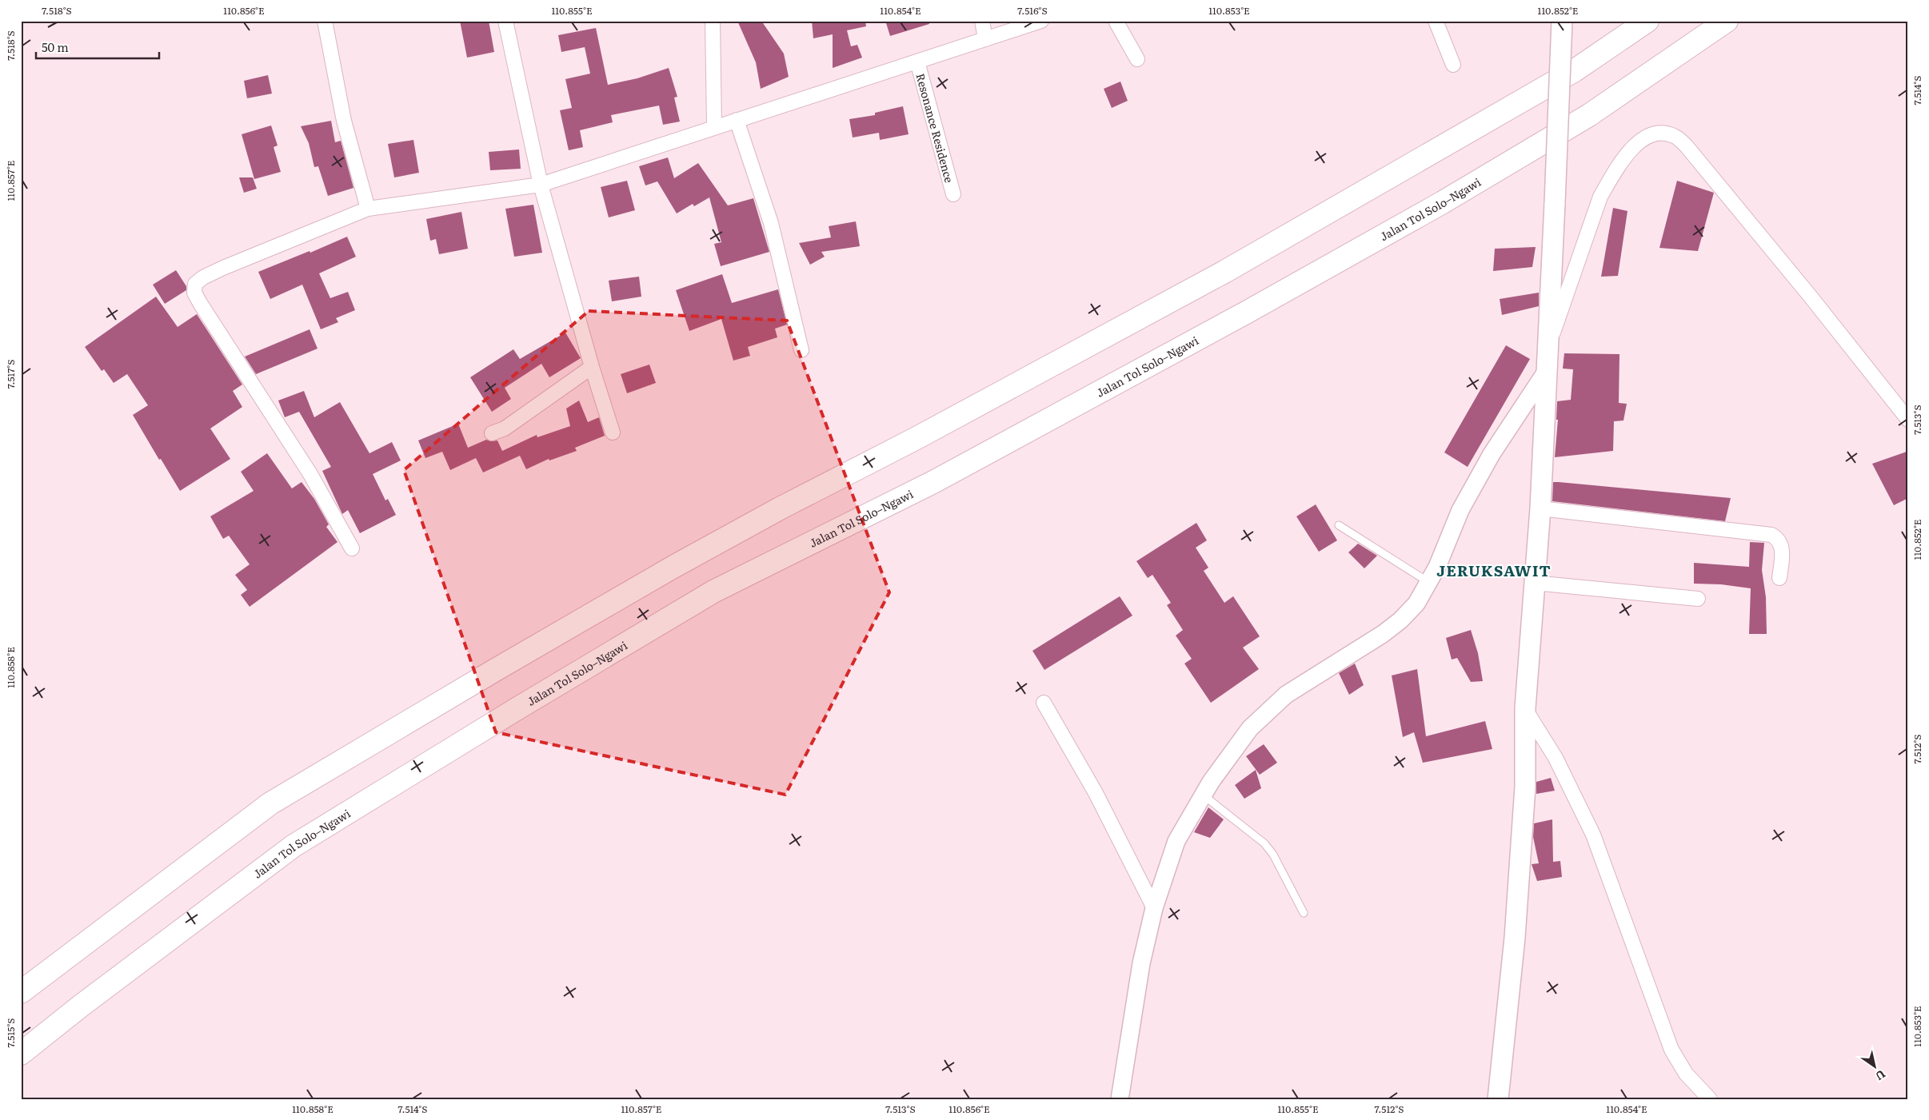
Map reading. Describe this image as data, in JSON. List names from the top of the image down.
{
  "streets": {
    "highway": ["Jalan Tol Solo–Ngawi"],
    "street": ["Resonance Residence"]
  },
  "districts": ["JERUKSAWIT"],
  "scale_bar": "50 m",
  "north": "bottom right",
  "coordinates": [
    "7.518°S",
    "110.856°E",
    "110.855°E",
    "110.854°E",
    "7.516°S",
    "110.853°E",
    "110.852°E",
    "7.514°S",
    "110.857°E",
    "7.517°S",
    "7.513°S",
    "110.858°E",
    "7.512°S",
    "7.515°S"
  ]
}
